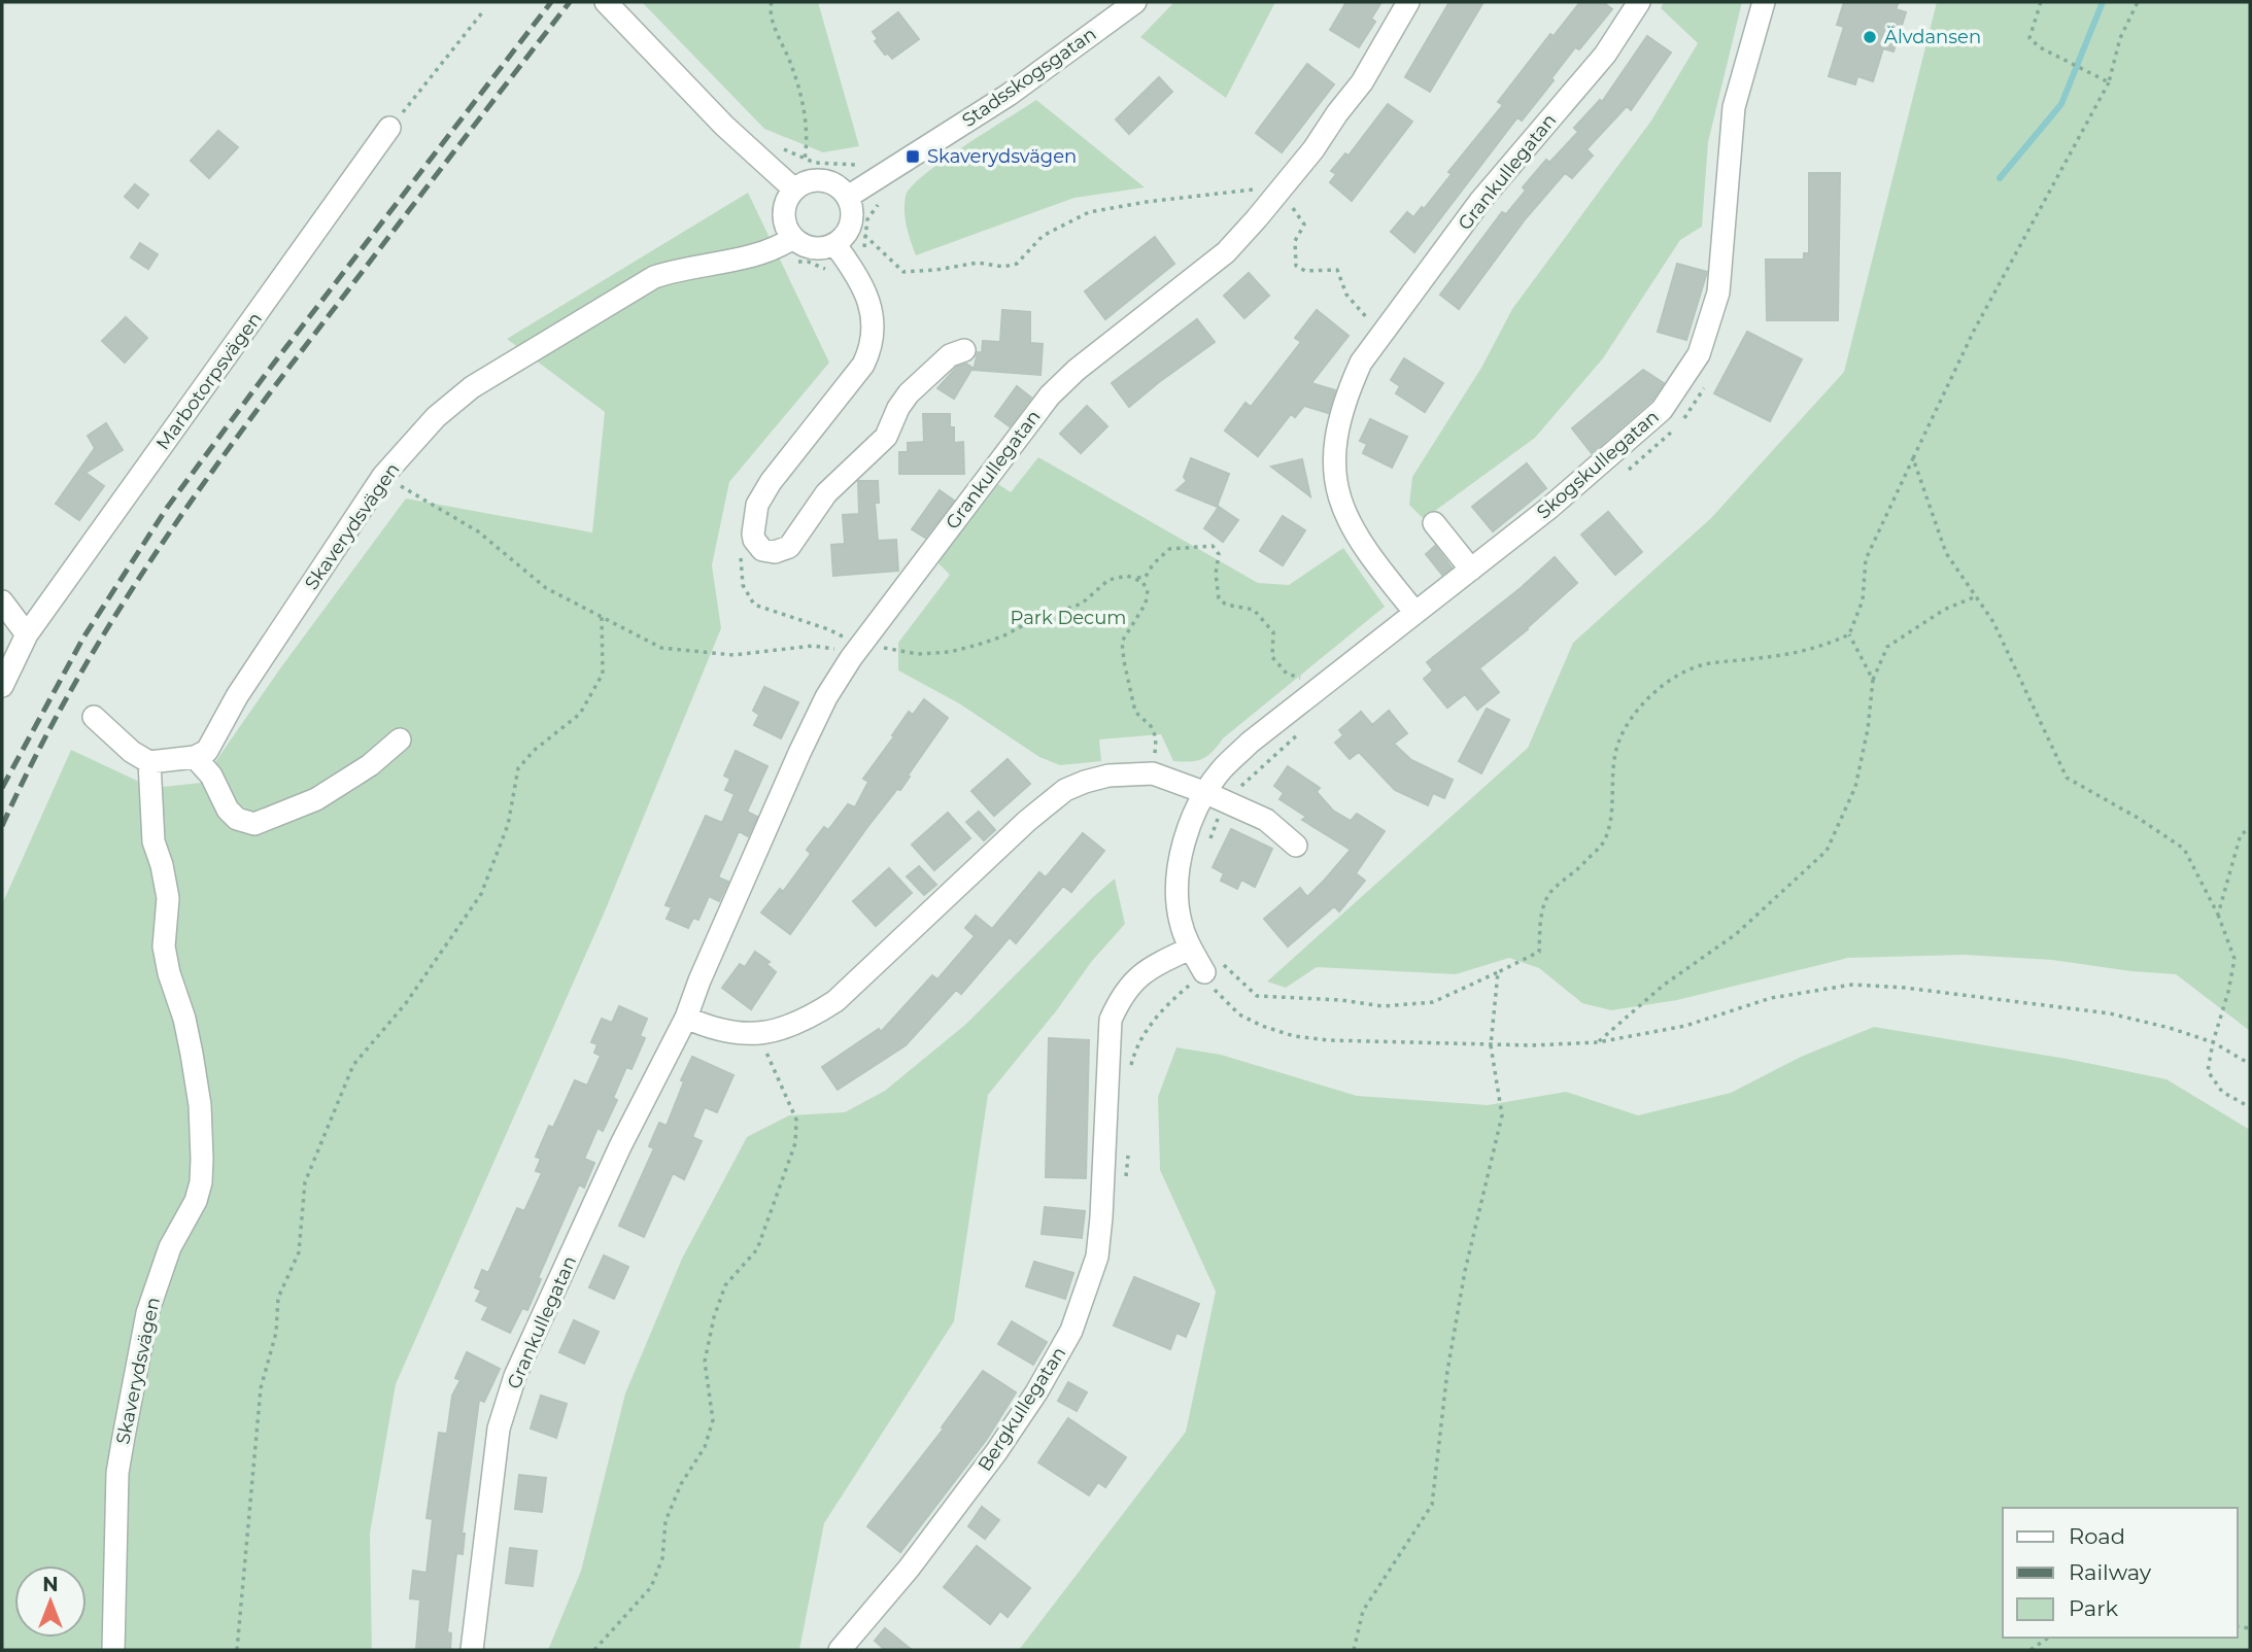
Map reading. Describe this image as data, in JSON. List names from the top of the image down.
{
  "streets": {
    "street": [
      "Stadsskogsgatan",
      "Grankullegatan",
      "Marbotorpsvägen",
      "Skogskullegatan",
      "Skaverydsvägen",
      "Bergkullegatan"
    ]
  },
  "crossings": [
    ["Stadsskogsgatan", "Skaverydsvägen"],
    ["Grankullegatan", "Skogskullegatan"],
    ["Skogskullegatan", "Bergkullegatan"]
  ],
  "parks": ["Park Decum"],
  "places": {
    "other": ["Älvdansen"],
    "transit": ["Skaverydsvägen"]
  },
  "legend": ["Road", "Railway", "Park"],
  "north": "top"
}
